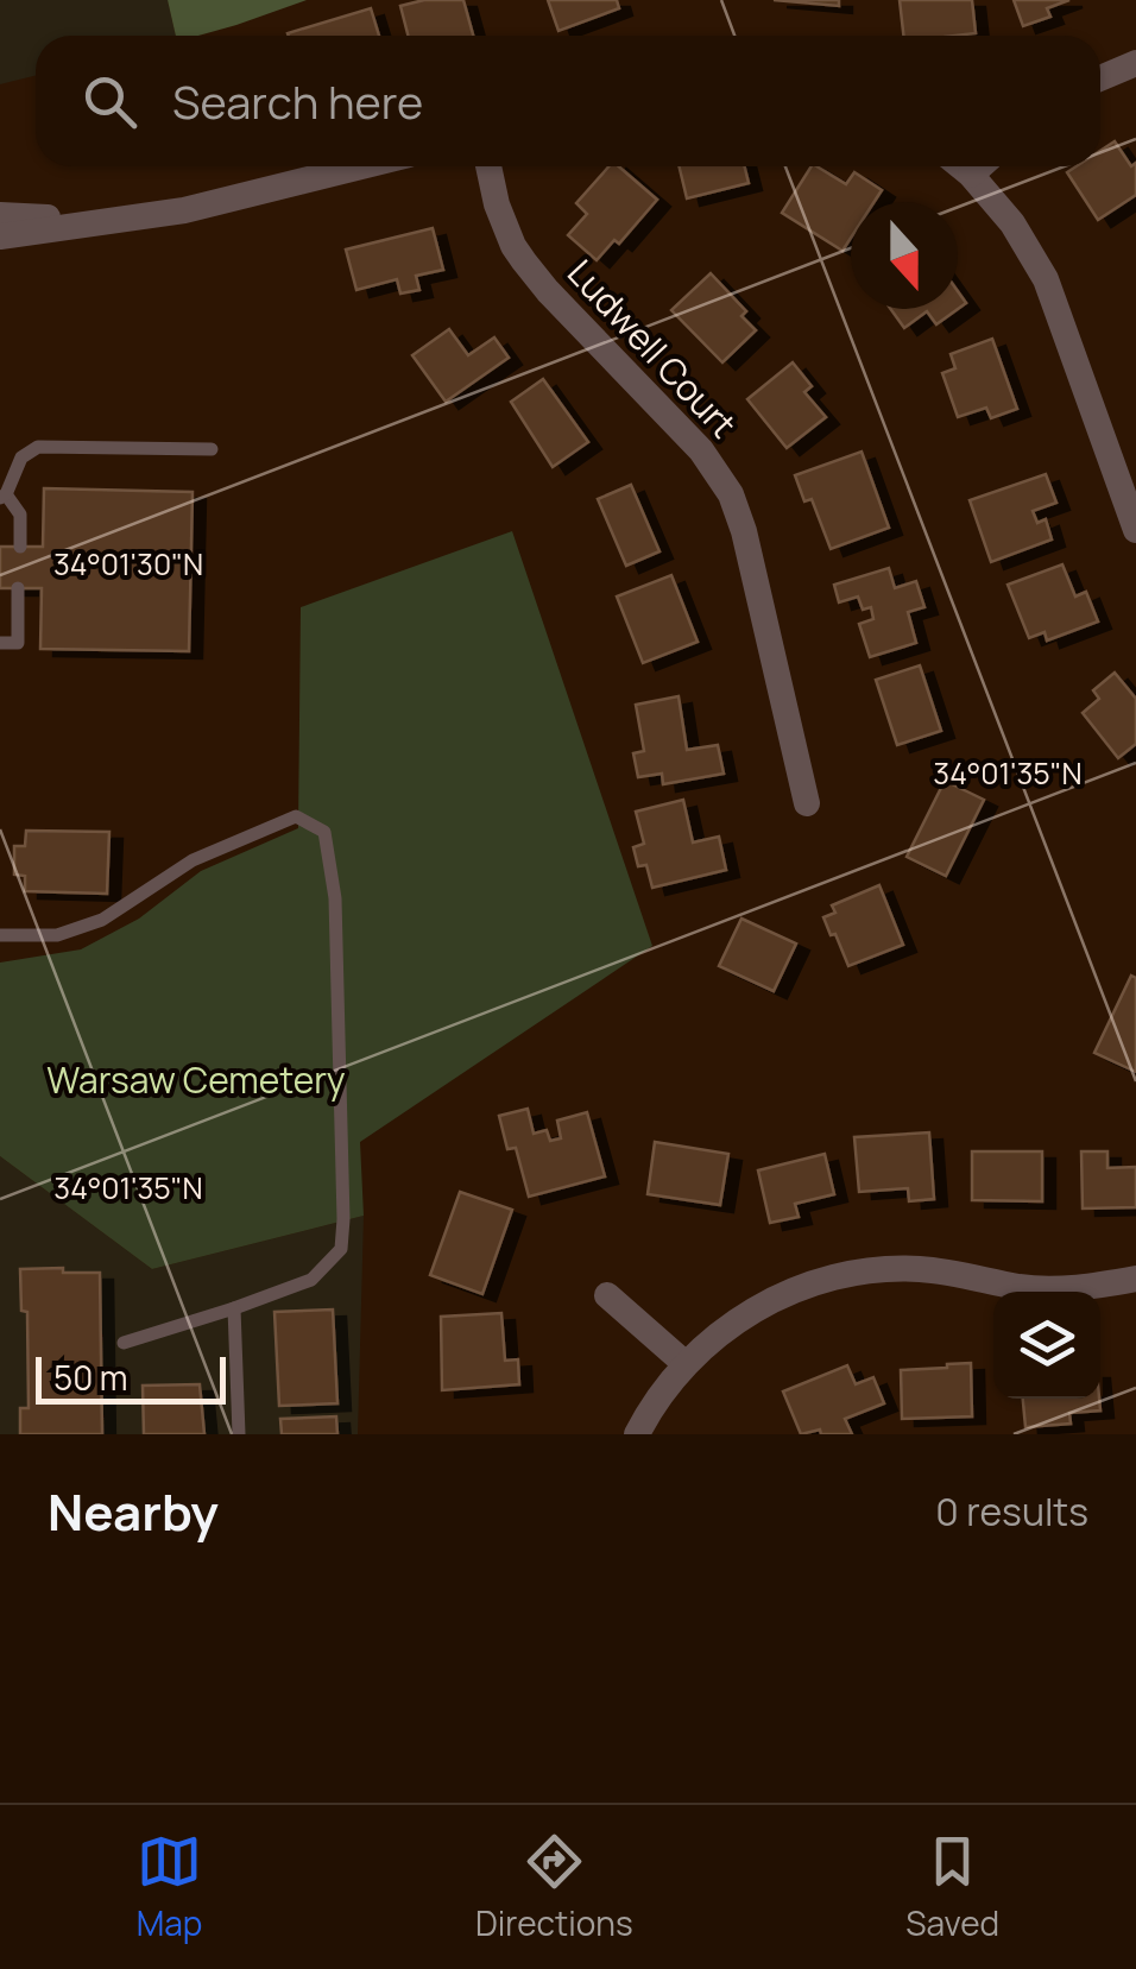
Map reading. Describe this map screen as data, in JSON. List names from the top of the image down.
{
  "streets": {
    "street": ["Ludwell Court"]
  },
  "parks": ["Warsaw Cemetery"],
  "scale_bar": "50 m",
  "north": "bottom",
  "page": {
    "search": "Search here",
    "scale": "50 m",
    "heading": ["Nearby", "0 results"],
    "nav": ["Map", "Directions", "Saved"]
  },
  "coordinates": ["34°01'30\"N", "34°01'35\"N"]
}
